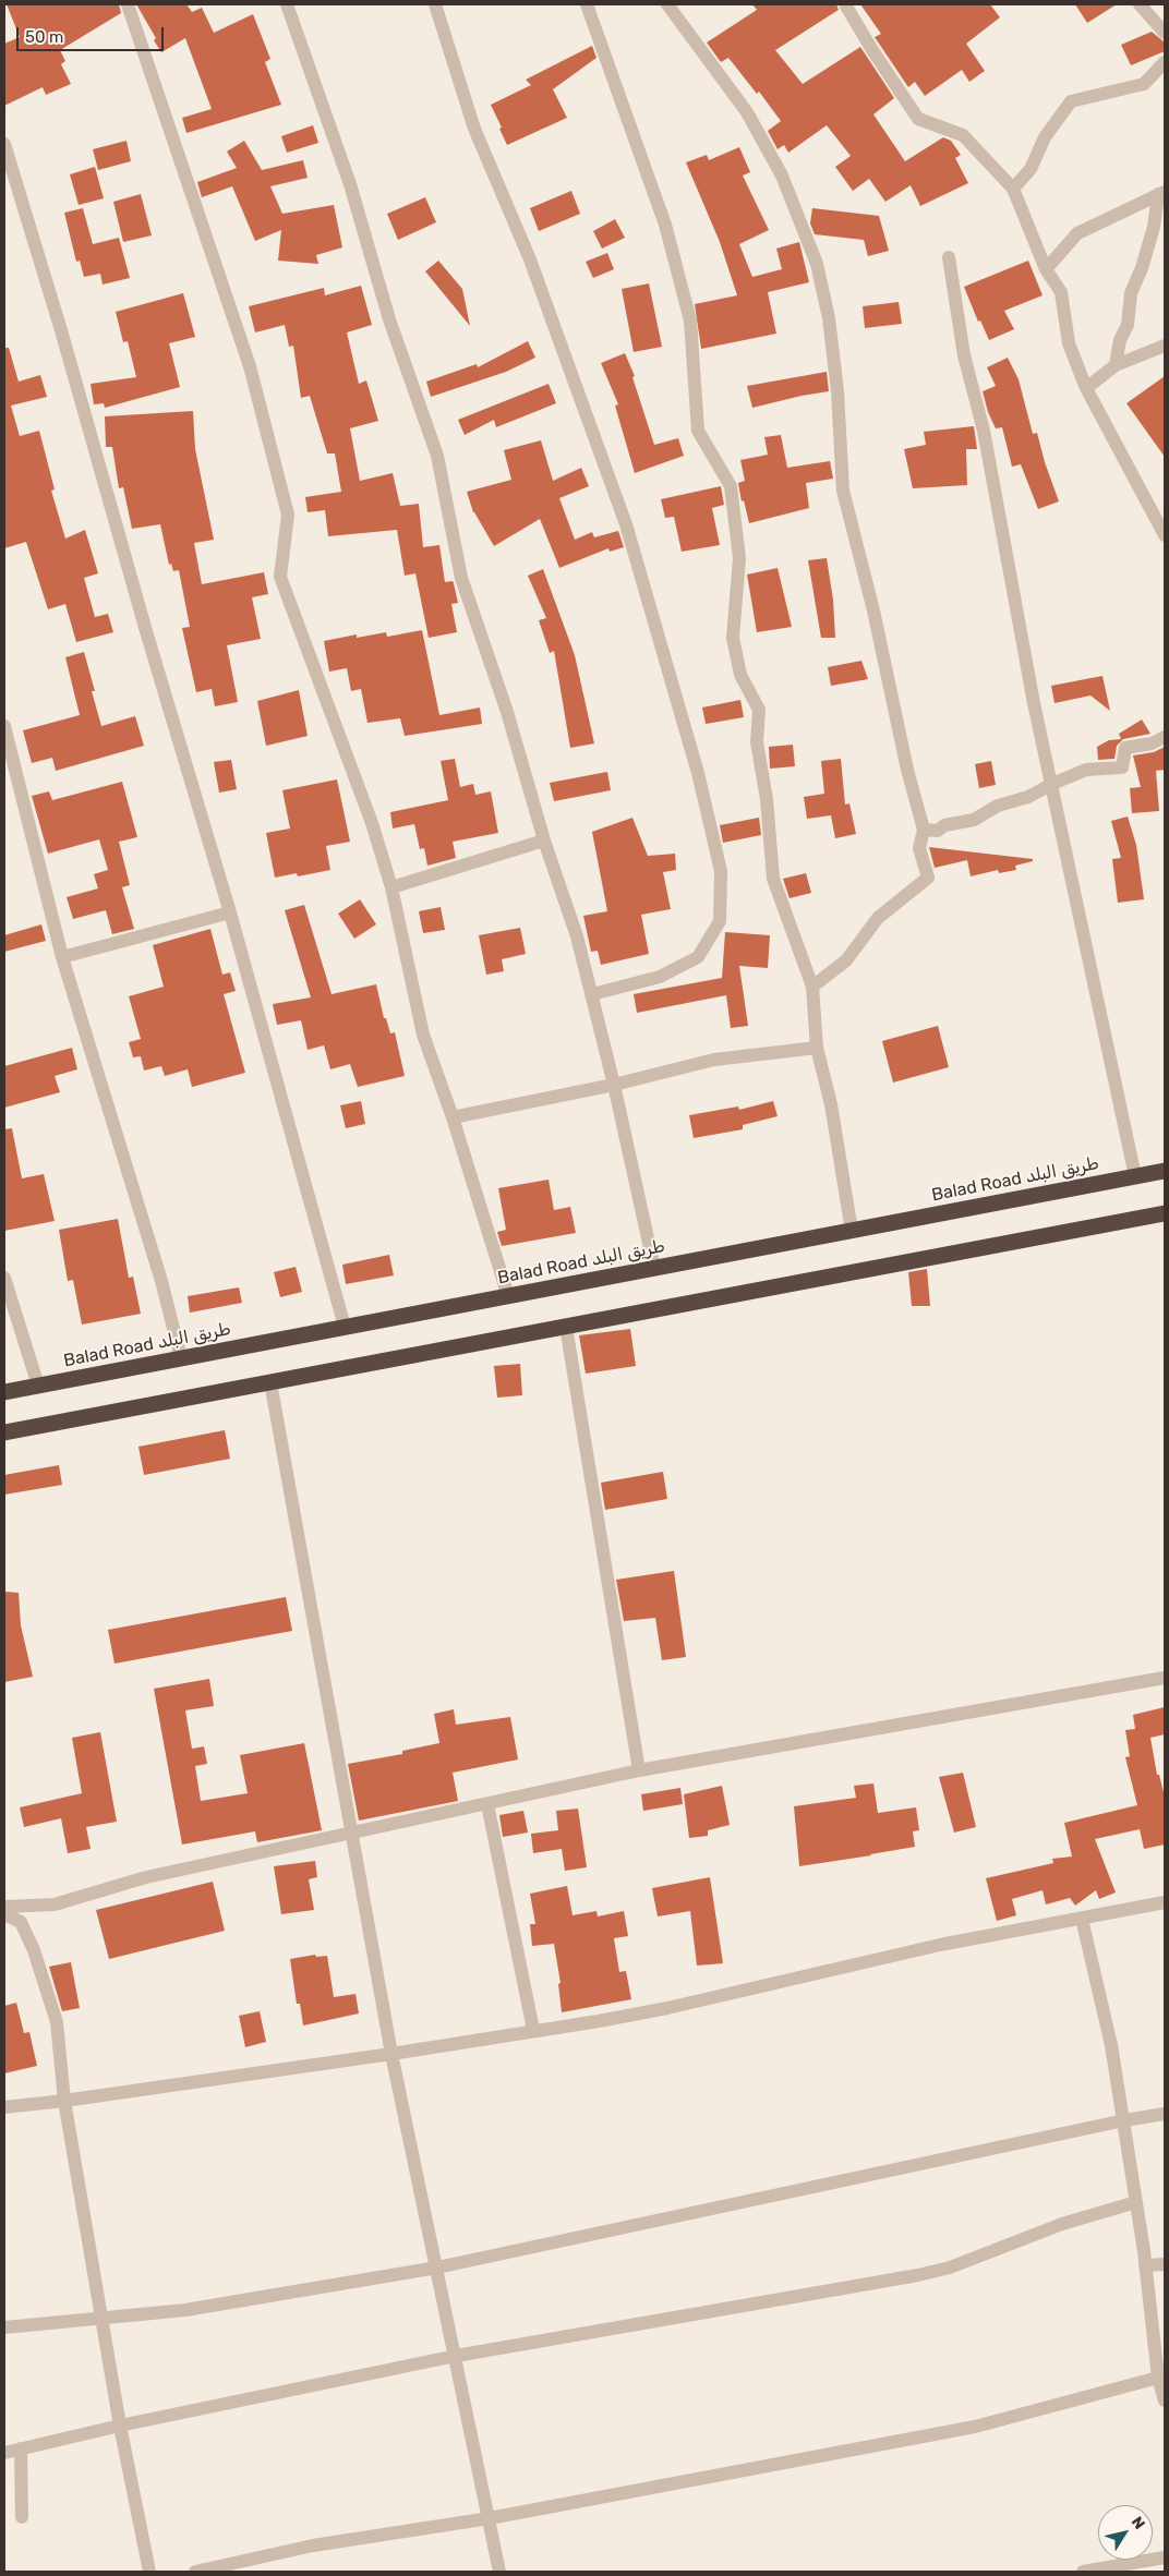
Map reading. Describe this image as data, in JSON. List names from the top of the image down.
{
  "streets": {
    "highway": ["Balad Road طريق البلد"]
  },
  "scale_bar": "50 m",
  "north": "top right"
}
